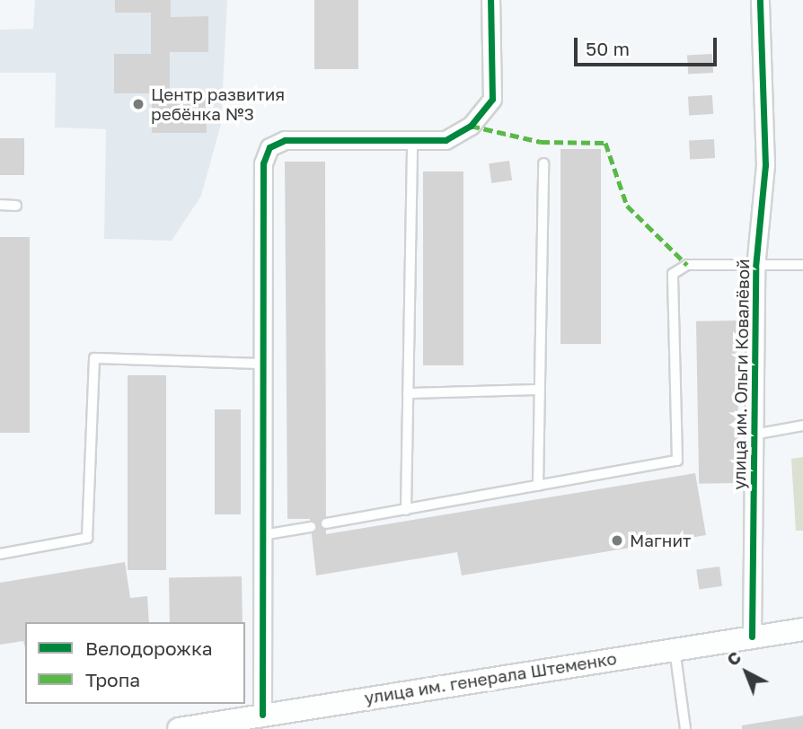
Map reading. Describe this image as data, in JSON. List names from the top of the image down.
{
  "streets": {
    "street": ["улица им. Ольги Ковалёвой", "улица им. генерала Штеменко"]
  },
  "crossings": [
    ["улица им. Ольги Ковалёвой", "улица им. генерала Штеменко"]
  ],
  "places": ["Центр развития ребёнка №3", "Магнит"],
  "legend": ["Велодорожка", "Тропа"],
  "scale_bar": "50 m",
  "north": "top left"
}
